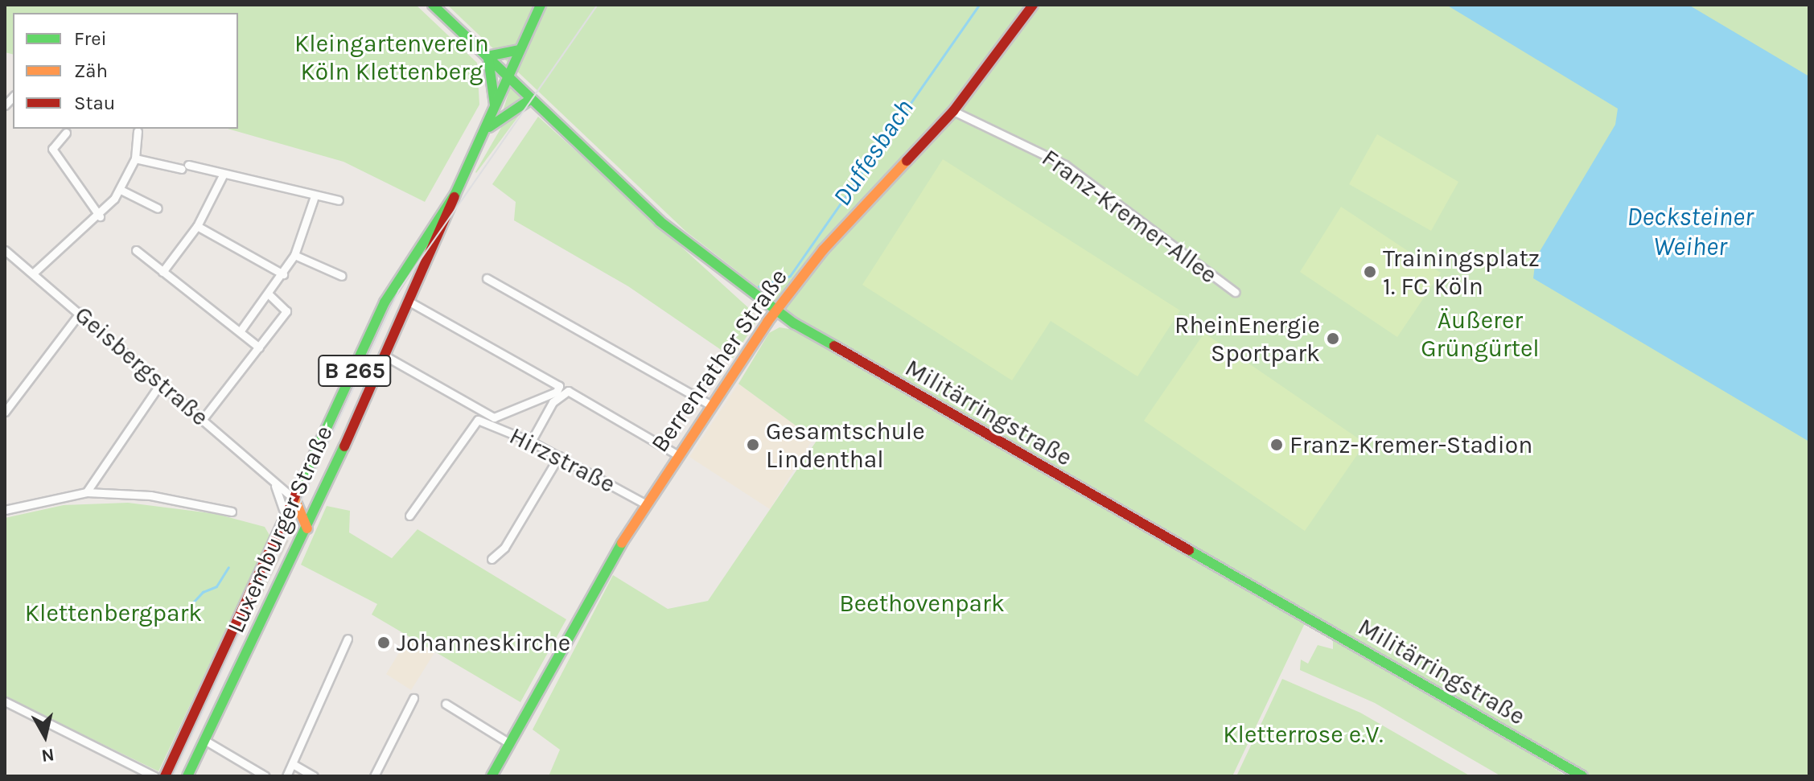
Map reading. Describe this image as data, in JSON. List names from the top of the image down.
{
  "streets": {
    "main road": [
      "Berrenrather Straße",
      "B 265",
      "Militärringstraße",
      "Luxemburger Straße"
    ],
    "street": ["Franz-Kremer-Allee", "Geisbergstraße", "Hirzstraße"]
  },
  "crossings": [
    ["Franz-Kremer-Allee", "Berrenrather Straße"],
    ["Berrenrather Straße", "Militärringstraße"],
    ["Berrenrather Straße", "Hirzstraße"],
    ["Geisbergstraße", "Luxemburger Straße"],
    ["Militärringstraße", "Luxemburger Straße"],
    ["Hirzstraße", "Luxemburger Straße"]
  ],
  "water": ["Duffesbach", "Decksteiner Weiher"],
  "parks": [
    "Kleingartenverein Köln Klettenberg",
    "Äußerer Grüngürtel",
    "Beethovenpark",
    "Klettenbergpark",
    "Kletterrose e.V."
  ],
  "places": [
    "Trainingsplatz 1. FC Köln",
    "RheinEnergie Sportpark",
    "Gesamtschule Lindenthal",
    "Franz-Kremer-Stadion",
    "Johanneskirche"
  ],
  "legend": ["Frei", "Zäh", "Stau"],
  "north": "bottom"
}
